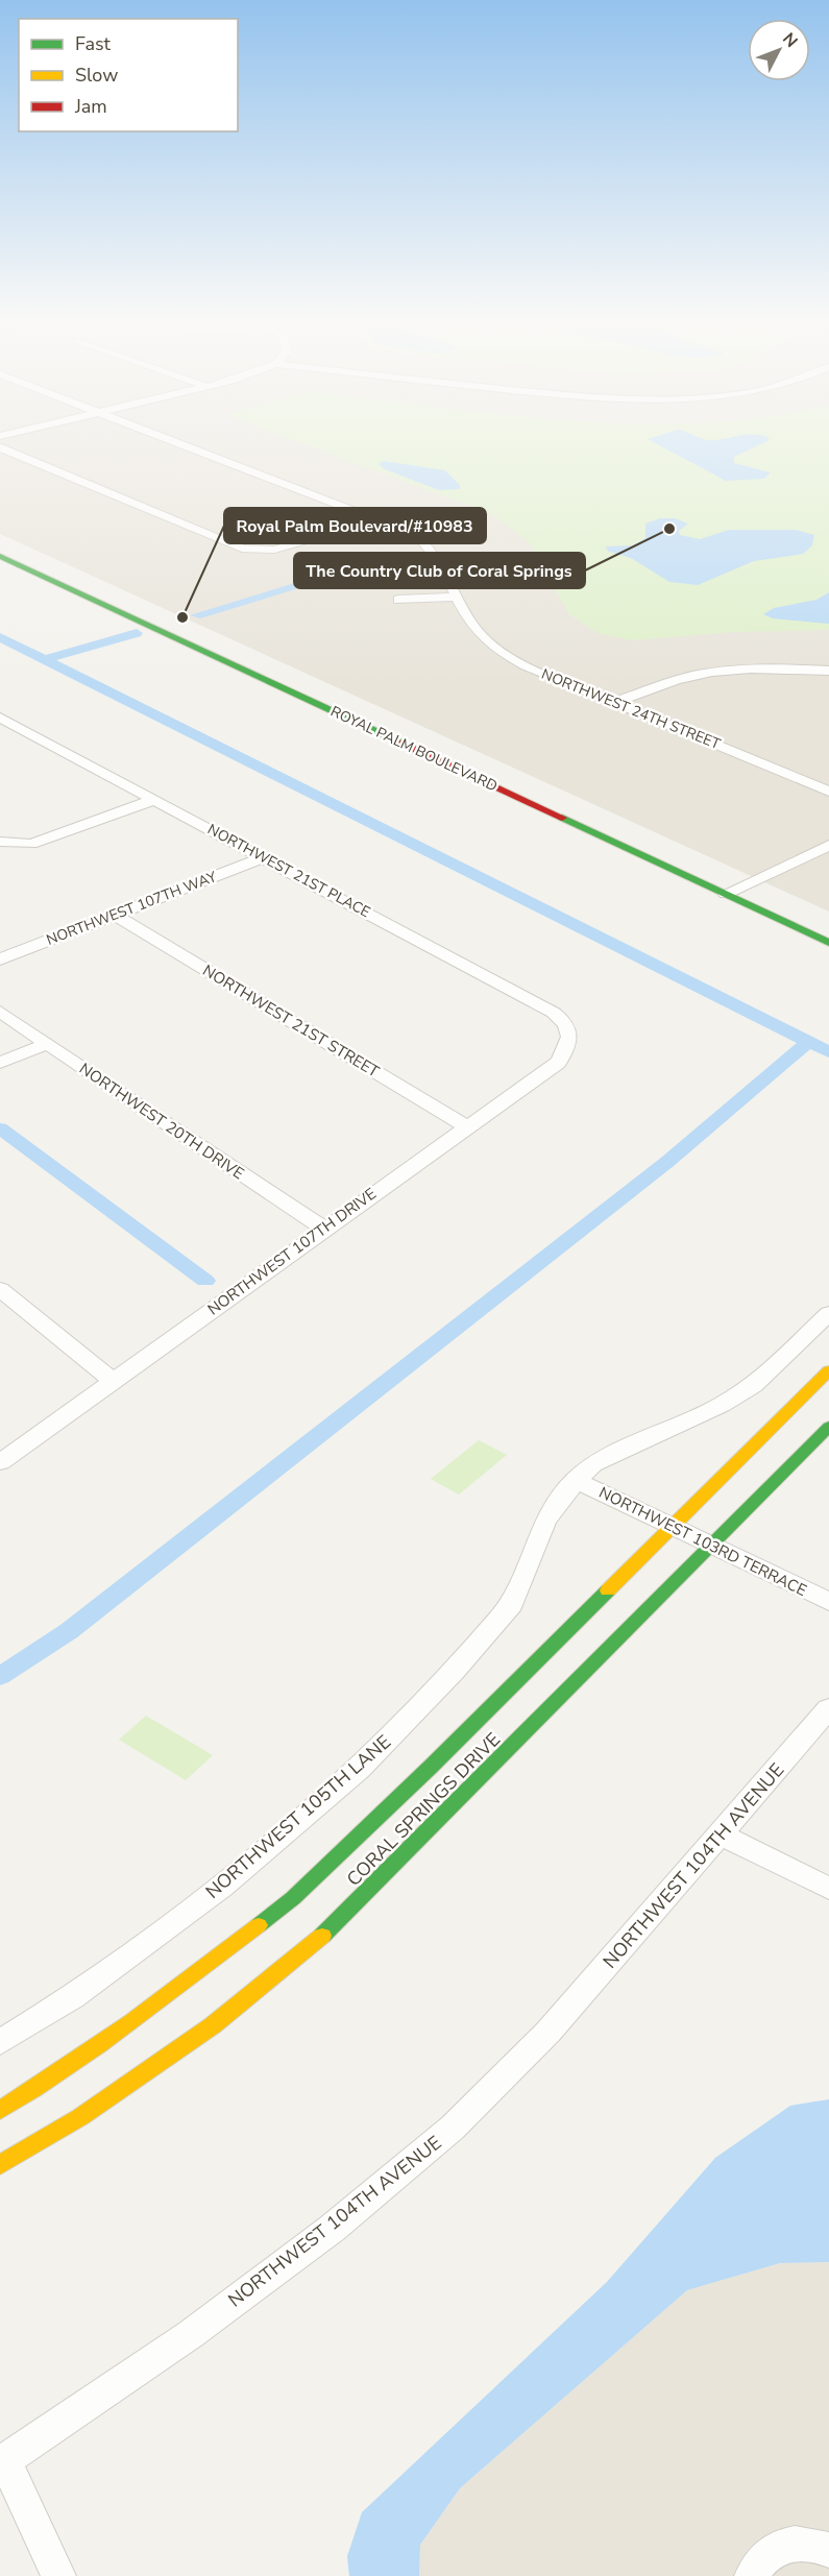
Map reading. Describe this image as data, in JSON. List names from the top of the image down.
{
  "streets": {
    "main road": ["ROYAL PALM BOULEVARD", "CORAL SPRINGS DRIVE"],
    "street": [
      "NORTHWEST 24TH STREET",
      "NORTHWEST 21ST PLACE",
      "NORTHWEST 107TH WAY",
      "NORTHWEST 21ST STREET",
      "NORTHWEST 20TH DRIVE",
      "NORTHWEST 107TH DRIVE",
      "NORTHWEST 103RD TERRACE",
      "NORTHWEST 105TH LANE",
      "NORTHWEST 104TH AVENUE"
    ]
  },
  "crossings": [
    ["NORTHWEST 21ST PLACE", "NORTHWEST 107TH WAY"],
    ["NORTHWEST 21ST PLACE", "NORTHWEST 107TH DRIVE"],
    ["NORTHWEST 107TH WAY", "NORTHWEST 21ST STREET"],
    ["NORTHWEST 21ST STREET", "NORTHWEST 107TH DRIVE"],
    ["NORTHWEST 20TH DRIVE", "NORTHWEST 107TH DRIVE"],
    ["NORTHWEST 103RD TERRACE", "CORAL SPRINGS DRIVE"],
    ["NORTHWEST 103RD TERRACE", "NORTHWEST 105TH LANE"]
  ],
  "places": ["The Country Club of Coral Springs", "Royal Palm Boulevard/#10983"],
  "legend": ["Fast", "Slow", "Jam"],
  "north": "top right"
}
